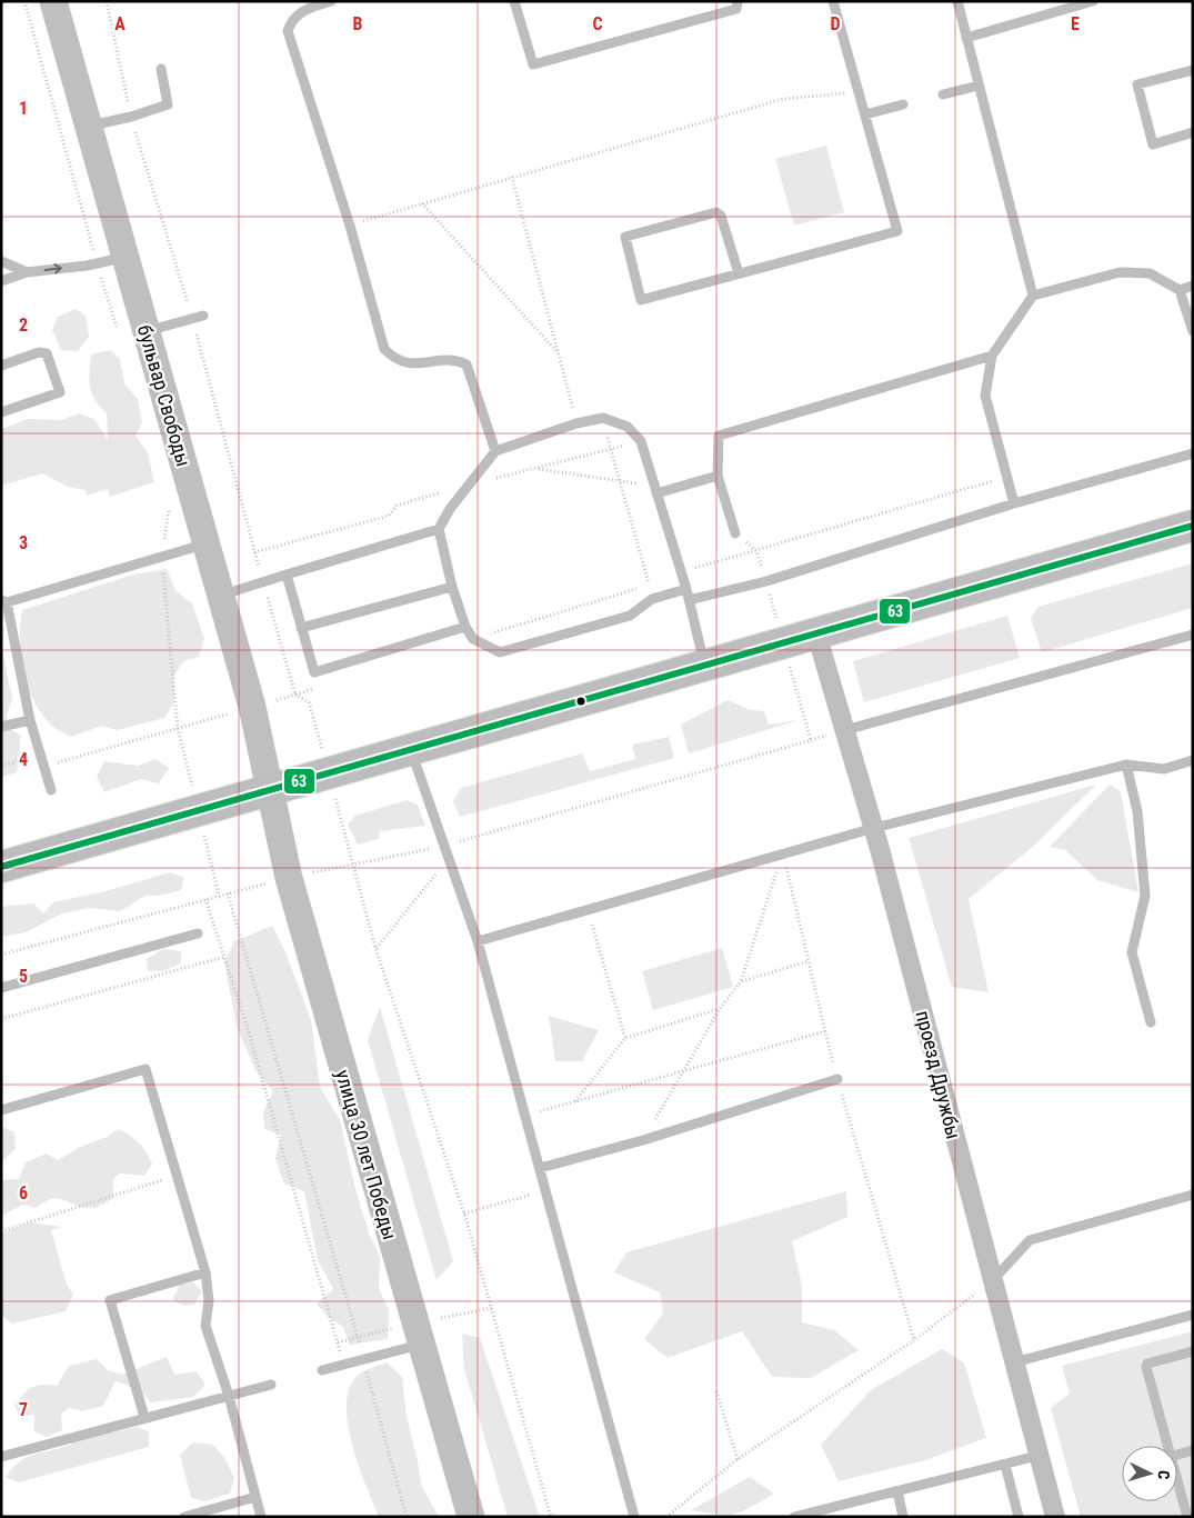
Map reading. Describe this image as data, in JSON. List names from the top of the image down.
{
  "streets": {
    "main road": ["бульвар Свободы", "улица 30 лет Победы"],
    "street": ["проезд Дружбы"]
  },
  "crossings": [
    ["бульвар Свободы", "улица 30 лет Победы"]
  ],
  "lines": ["transit line 63"],
  "north": "right",
  "grid": {
    "columns": [
      "A",
      "B",
      "C",
      "D",
      "E"
    ],
    "rows": [
      "1",
      "2",
      "3",
      "4",
      "5",
      "6",
      "7"
    ]
  }
}
